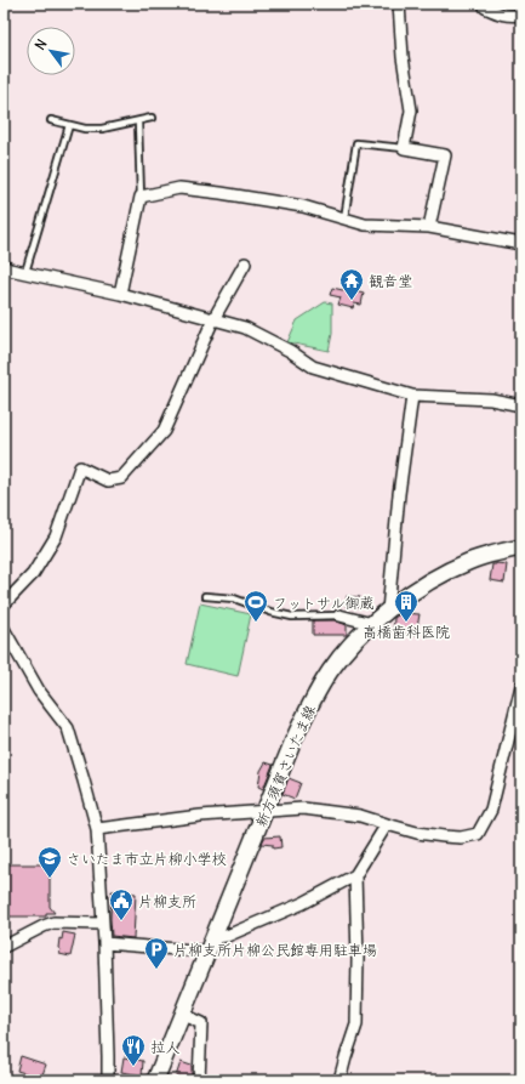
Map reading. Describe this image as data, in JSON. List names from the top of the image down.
{
  "streets": {
    "main road": ["新方須賀さいたま線"]
  },
  "places": {
    "temple": ["観音堂"],
    "sports": ["フットサル御蔵"],
    "building": ["高橋歯科医院"],
    "school or university": ["さいたま市立片柳小学校"],
    "public building": ["片柳支所"],
    "parking": ["片柳支所片柳公民館専用駐車場"],
    "restaurant": ["拉人"]
  },
  "north": "top left"
}
